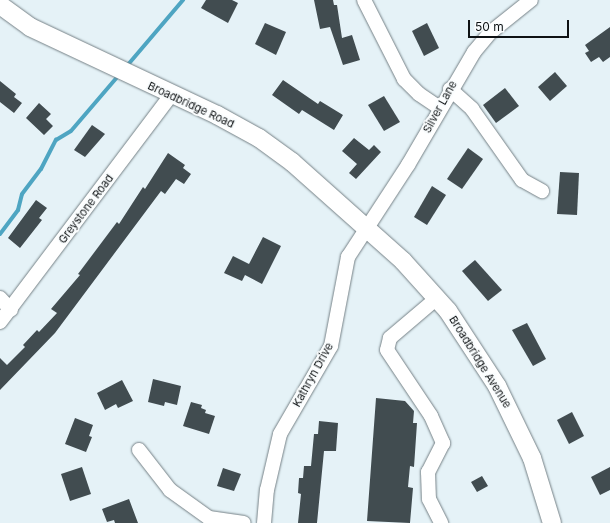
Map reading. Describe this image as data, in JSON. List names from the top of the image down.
{
  "streets": {
    "main road": ["Broadbridge Road", "Broadbridge Avenue"],
    "street": ["Silver Lane", "Greystone Road", "Kathryn Drive"]
  },
  "crossings": [
    ["Broadbridge Road", "Silver Lane"],
    ["Broadbridge Road", "Greystone Road"],
    ["Broadbridge Road", "Broadbridge Avenue"],
    ["Broadbridge Road", "Kathryn Drive"],
    ["Silver Lane", "Broadbridge Avenue"],
    ["Silver Lane", "Kathryn Drive"],
    ["Broadbridge Avenue", "Kathryn Drive"]
  ],
  "scale_bar": "50 m"
}
